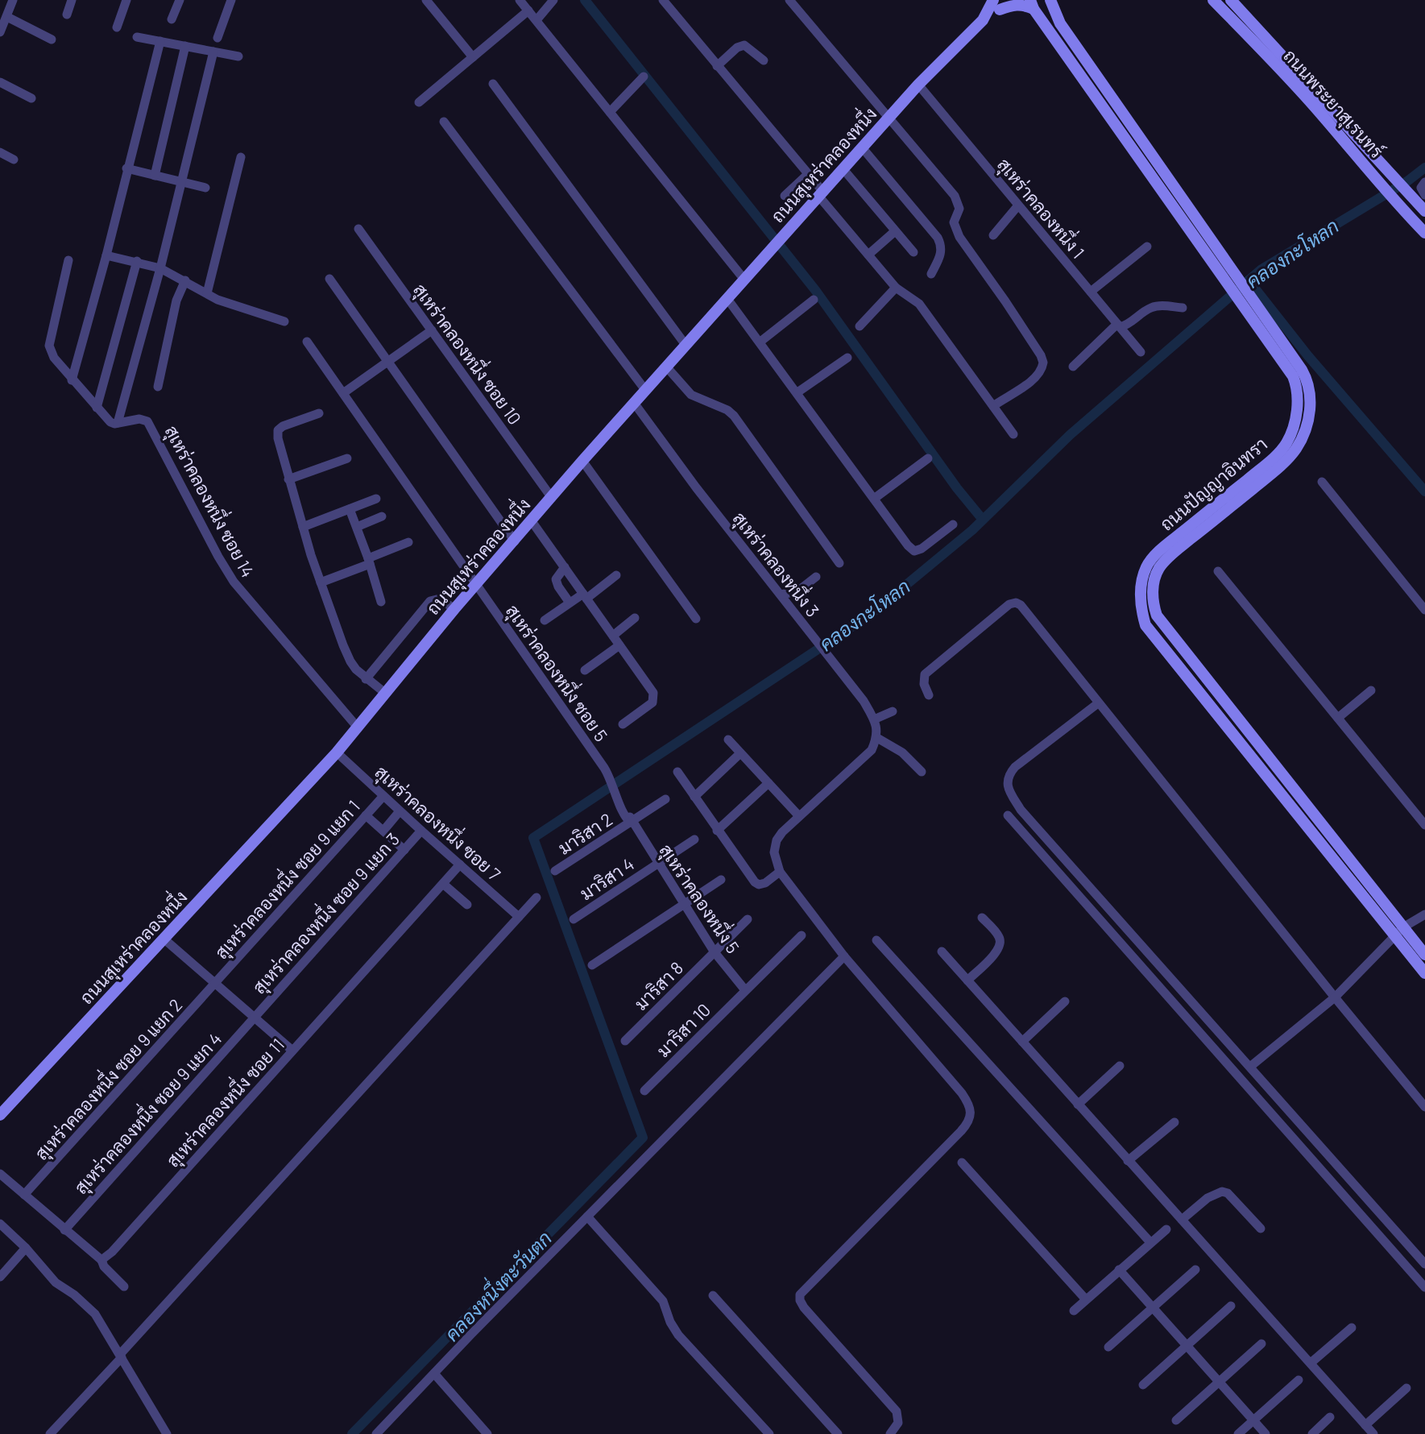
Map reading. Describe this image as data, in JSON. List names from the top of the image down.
{
  "streets": {
    "street": [
      "ถนนพระยาสุเรนทร์",
      "ถนนสุเหร่าคลองหนึ่ง",
      "สุเหร่าคลองหนึ่ง 1",
      "สุเหร่าคลองหนึ่ง ซอย 10",
      "ถนนปัญญาอินทรา",
      "สุเหร่าคลองหนึ่ง ซอย 14",
      "สุเหร่าคลองหนึ่ง 3",
      "สุเหร่าคลองหนึ่ง ซอย 5",
      "สุเหร่าคลองหนึ่ง ซอย 7",
      "มาริสา 2",
      "มาริสา 4",
      "สุเหร่าคลองหนึ่ง ซอย 9 แยก 1",
      "สุเหร่าคลองหนึ่ง 5",
      "สุเหร่าคลองหนึ่ง ซอย 9 แยก 3",
      "มาริสา 8",
      "มาริสา 10",
      "สุเหร่าคลองหนึ่ง ซอย 9 แยก 2",
      "สุเหร่าคลองหนึ่ง ซอย 11",
      "สุเหร่าคลองหนึ่ง ซอย 9 แยก 4"
    ]
  },
  "crossings": [
    ["ถนนสุเหร่าคลองหนึ่ง", "สุเหร่าคลองหนึ่ง 1"],
    ["ถนนสุเหร่าคลองหนึ่ง", "สุเหร่าคลองหนึ่ง ซอย 10"],
    ["ถนนสุเหร่าคลองหนึ่ง", "สุเหร่าคลองหนึ่ง ซอย 14"],
    ["ถนนสุเหร่าคลองหนึ่ง", "สุเหร่าคลองหนึ่ง 3"],
    ["ถนนสุเหร่าคลองหนึ่ง", "สุเหร่าคลองหนึ่ง ซอย 5"],
    ["ถนนสุเหร่าคลองหนึ่ง", "สุเหร่าคลองหนึ่ง ซอย 7"],
    ["สุเหร่าคลองหนึ่ง ซอย 5", "สุเหร่าคลองหนึ่ง 5"],
    ["สุเหร่าคลองหนึ่ง ซอย 7", "สุเหร่าคลองหนึ่ง ซอย 9 แยก 1"],
    ["สุเหร่าคลองหนึ่ง ซอย 7", "สุเหร่าคลองหนึ่ง ซอย 9 แยก 3"],
    ["สุเหร่าคลองหนึ่ง ซอย 7", "สุเหร่าคลองหนึ่ง ซอย 11"],
    ["มาริสา 2", "สุเหร่าคลองหนึ่ง 5"],
    ["มาริสา 4", "สุเหร่าคลองหนึ่ง 5"],
    ["สุเหร่าคลองหนึ่ง ซอย 9 แยก 1", "สุเหร่าคลองหนึ่ง ซอย 9 แยก 2"],
    ["สุเหร่าคลองหนึ่ง 5", "มาริสา 8"],
    ["สุเหร่าคลองหนึ่ง 5", "มาริสา 10"],
    ["สุเหร่าคลองหนึ่ง ซอย 9 แยก 3", "สุเหร่าคลองหนึ่ง ซอย 9 แยก 4"]
  ],
  "water": ["คลองกะโหลก", "คลองหนึ่งตะวันตก"]
}
